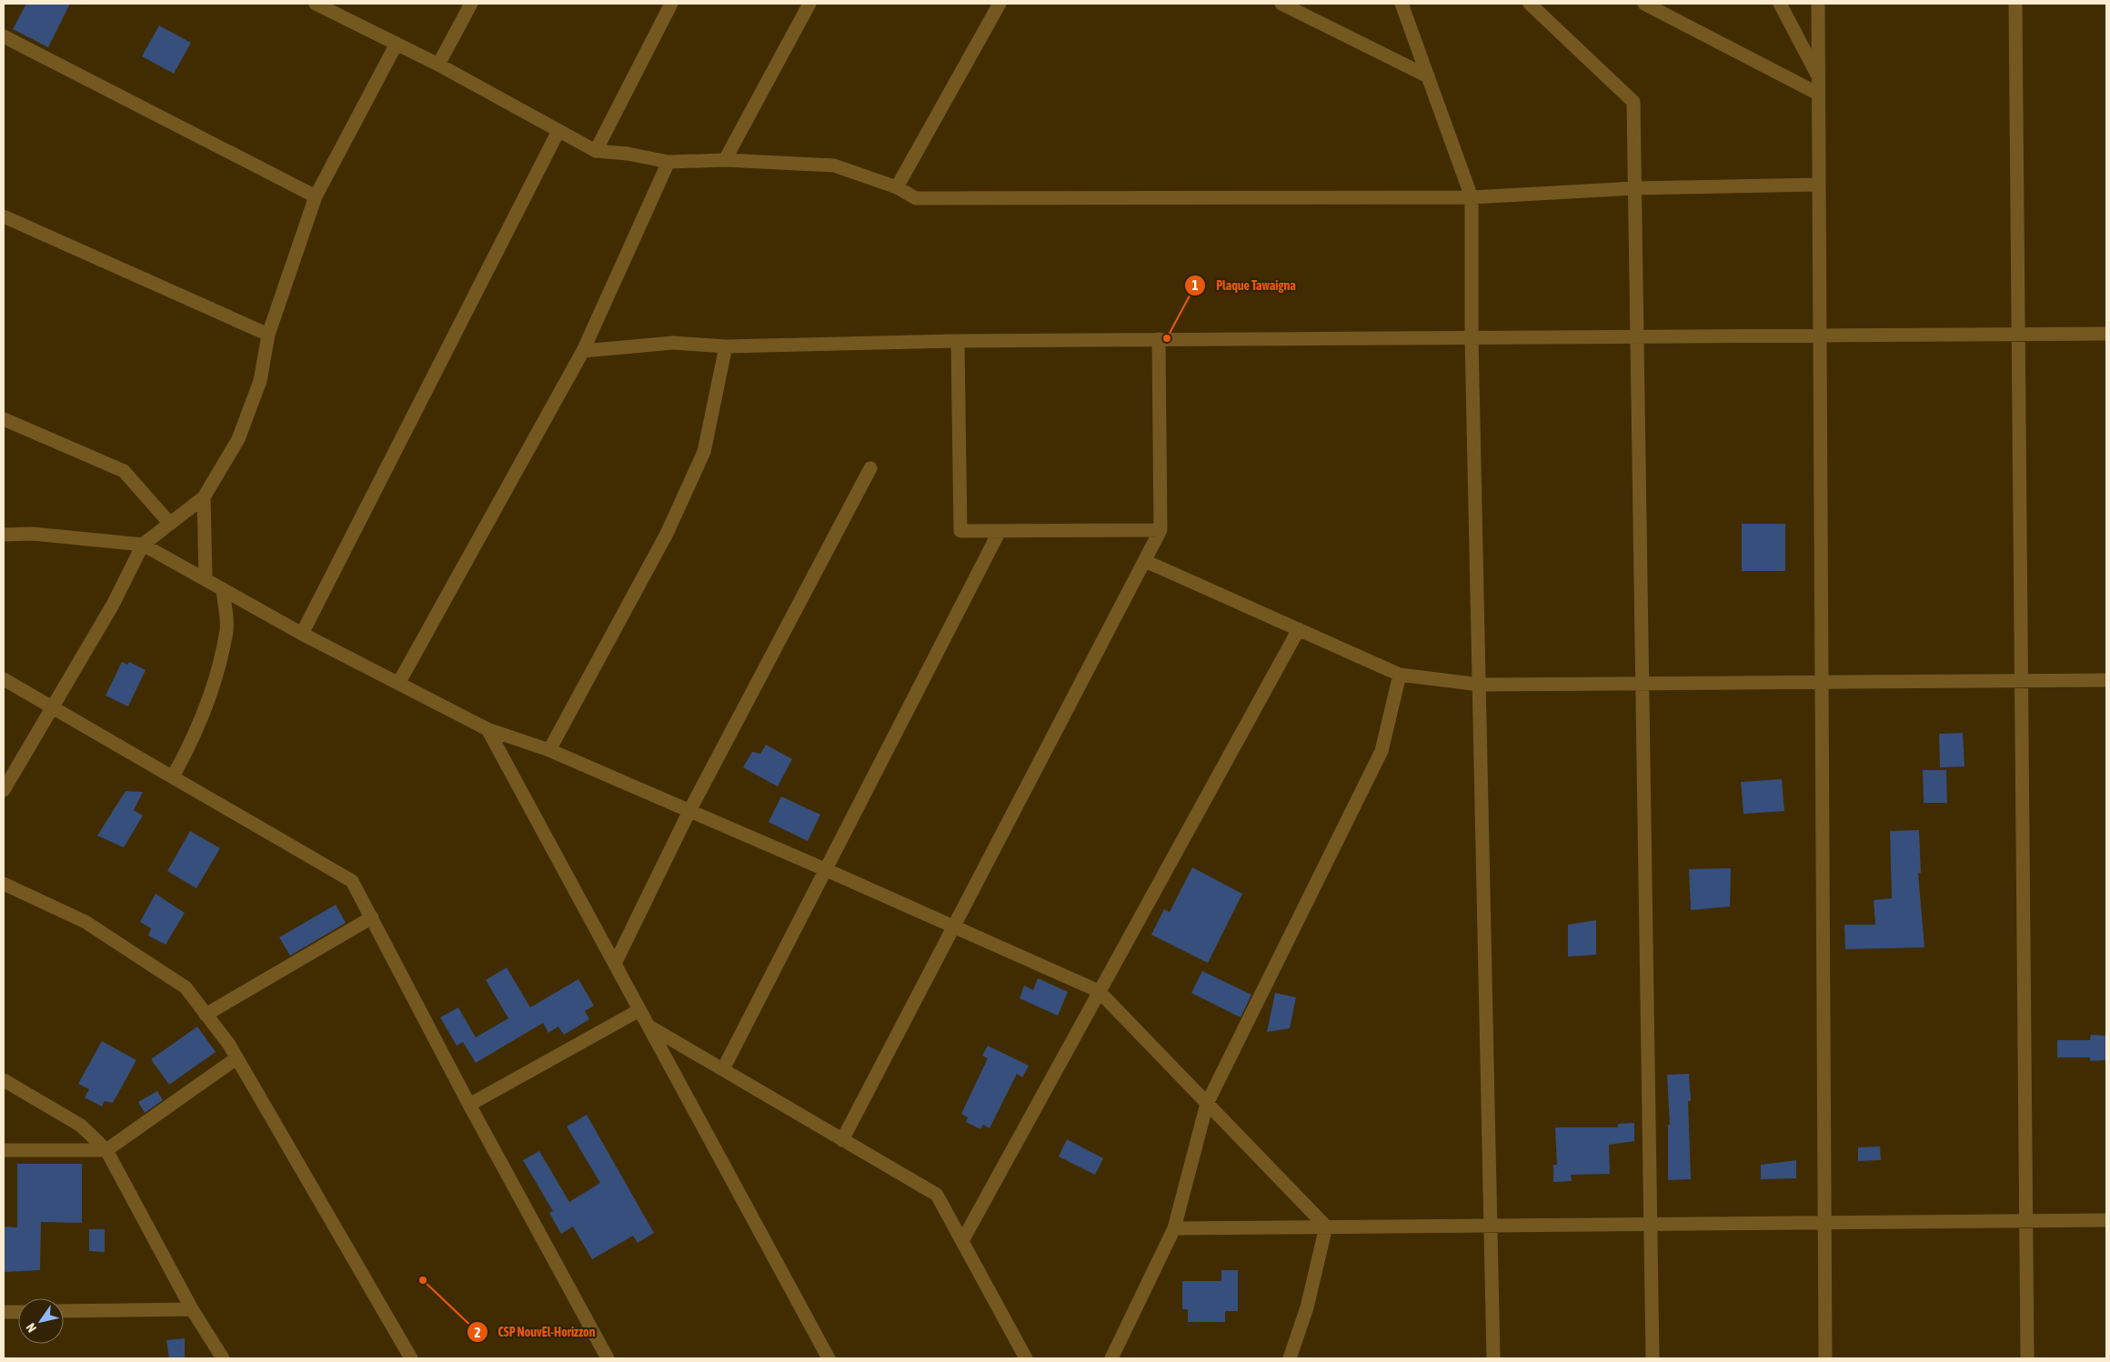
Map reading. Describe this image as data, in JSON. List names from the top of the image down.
{
  "places": ["Plaque Tawaigna", "CSP NouvEl-Horizzon"],
  "north": "bottom left"
}
